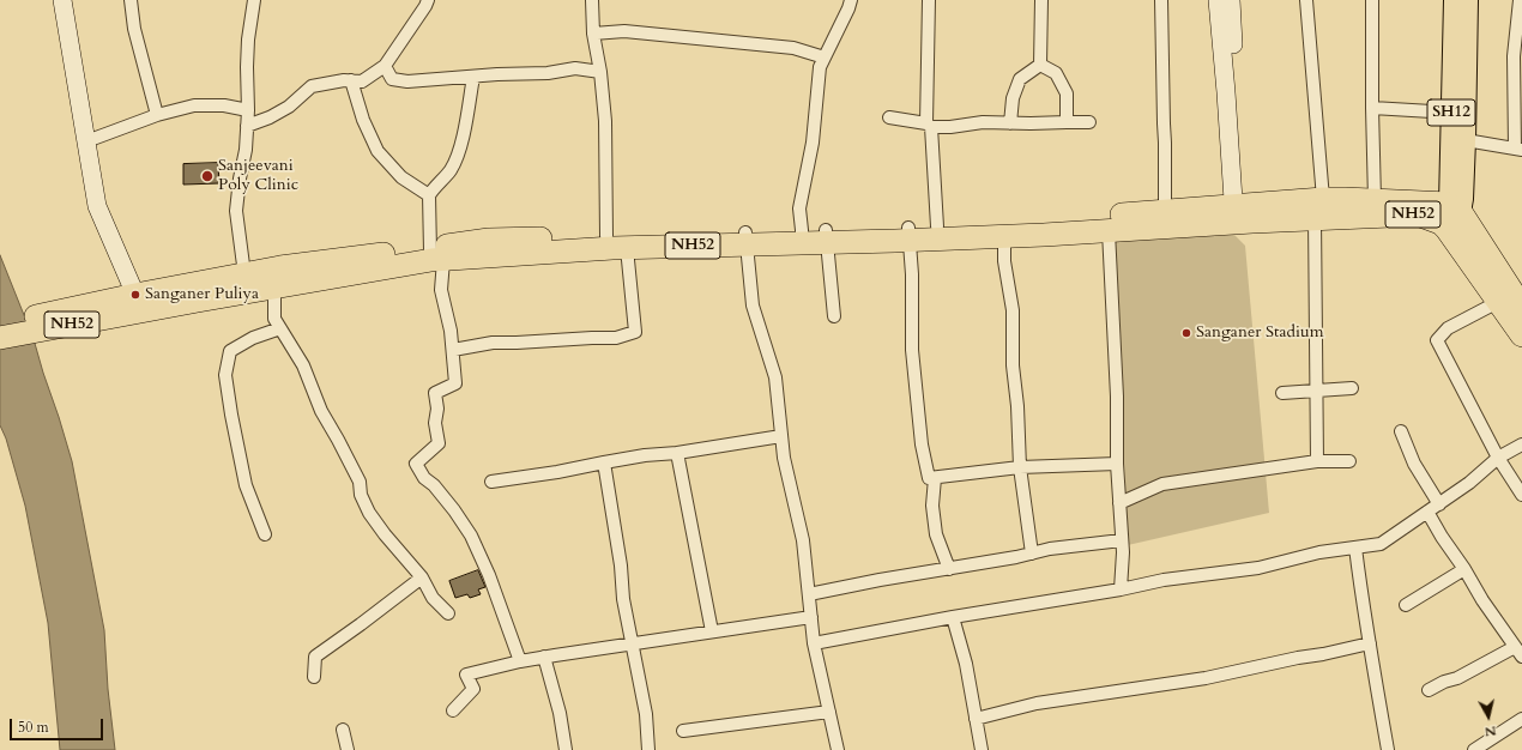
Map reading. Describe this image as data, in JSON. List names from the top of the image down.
{
  "streets": {
    "highway": ["NH52"],
    "main road": ["SH12"]
  },
  "crossings": [
    ["SH12", "NH52"]
  ],
  "places": ["Sanjeevani Poly Clinic", "Sanganer Puliya", "Sanganer Stadium"],
  "scale_bar": "50 m",
  "north": "bottom"
}
